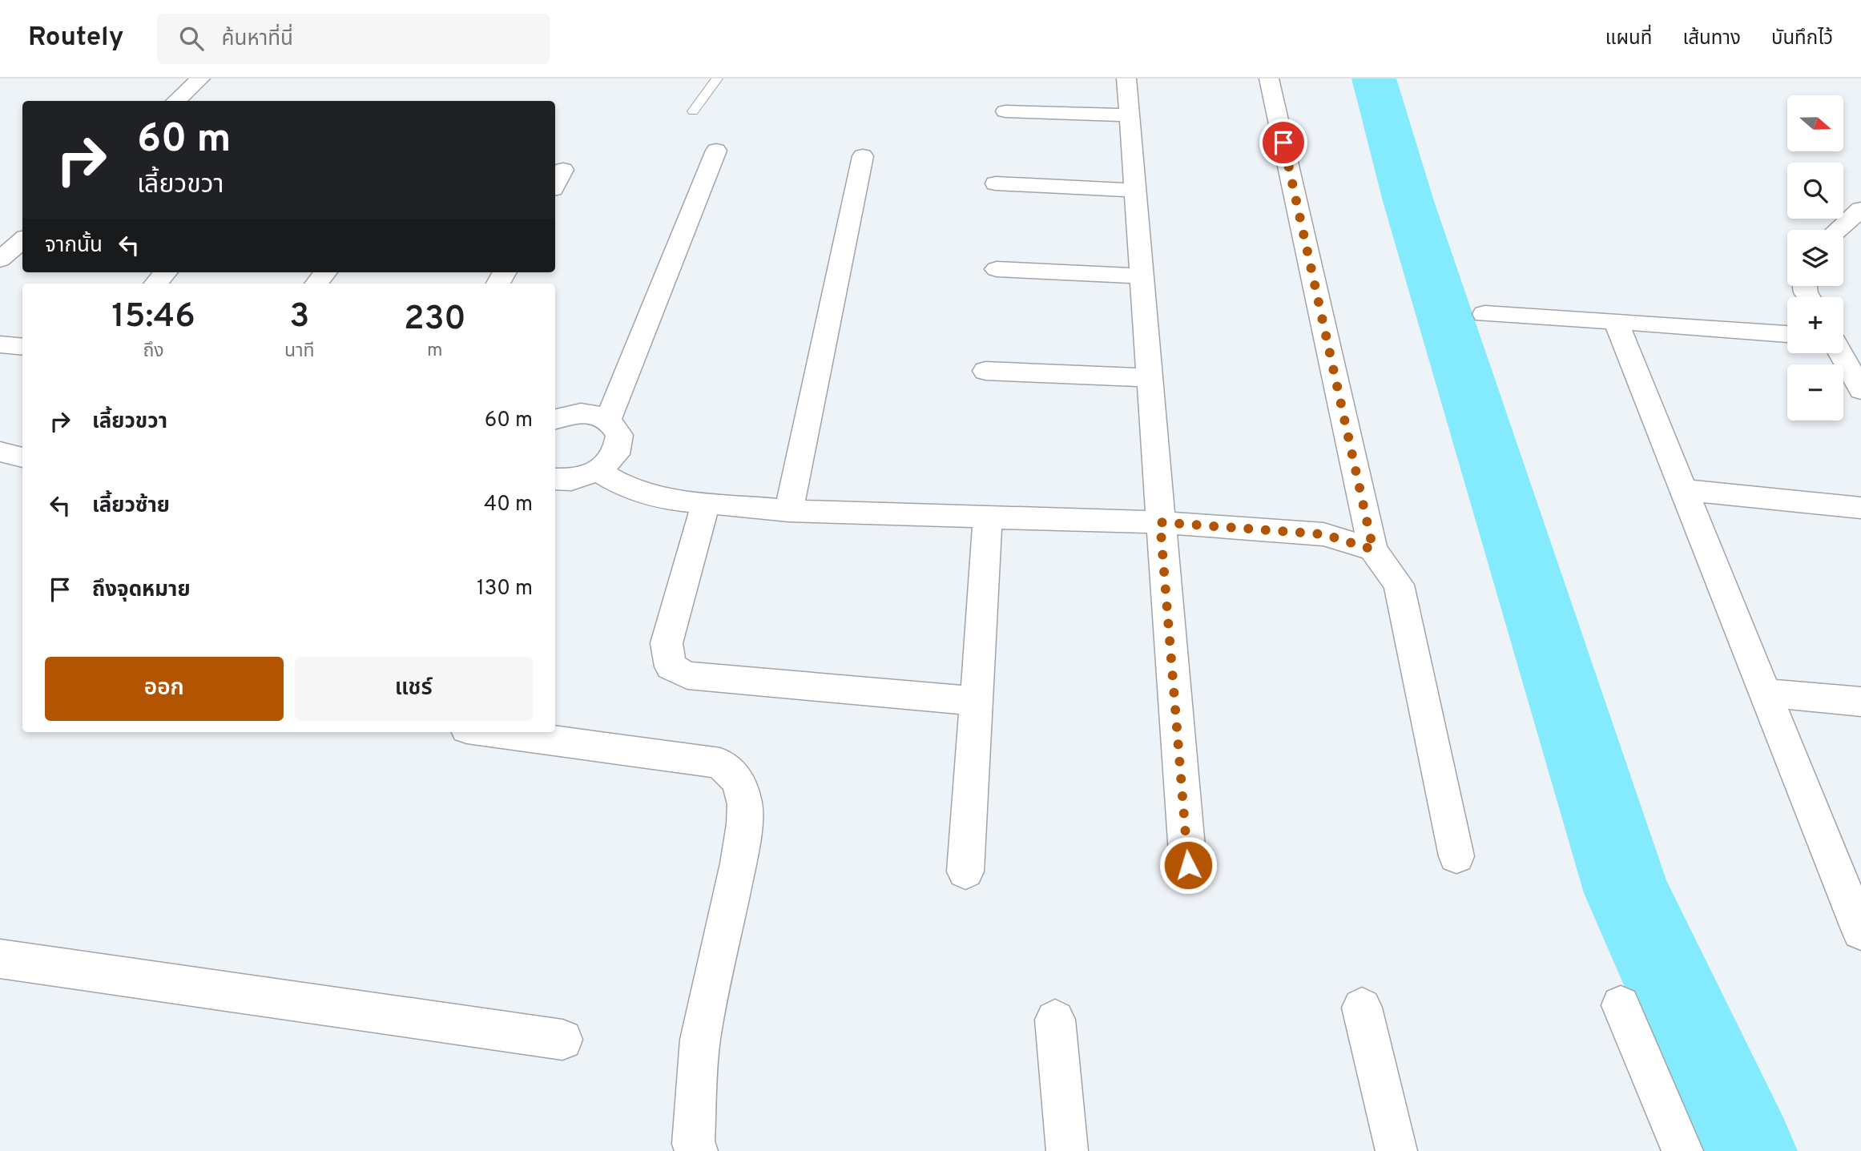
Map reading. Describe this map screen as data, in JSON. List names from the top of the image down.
{
  "north": "right",
  "page": {
    "header": "Routely",
    "search": "ค้นหาที่นี่",
    "nav": ["แผนที่", "เส้นทาง", "บันทึกไว้"],
    "map_buttons": ["+", "−"],
    "turn": ["60 m", "เลี้ยวขวา"],
    "then": "จากนั้น",
    "eta": [
      "15:46",
      "ถึง",
      "3",
      "นาที",
      "230",
      "m"
    ],
    "list": [
      {
        "name": "เลี้ยวขวา",
        "value": "60 m"
      },
      {
        "name": "เลี้ยวซ้าย",
        "value": "40 m"
      },
      {
        "name": "ถึงจุดหมาย",
        "value": "130 m"
      }
    ],
    "buttons": ["ออก", "แชร์"]
  }
}
